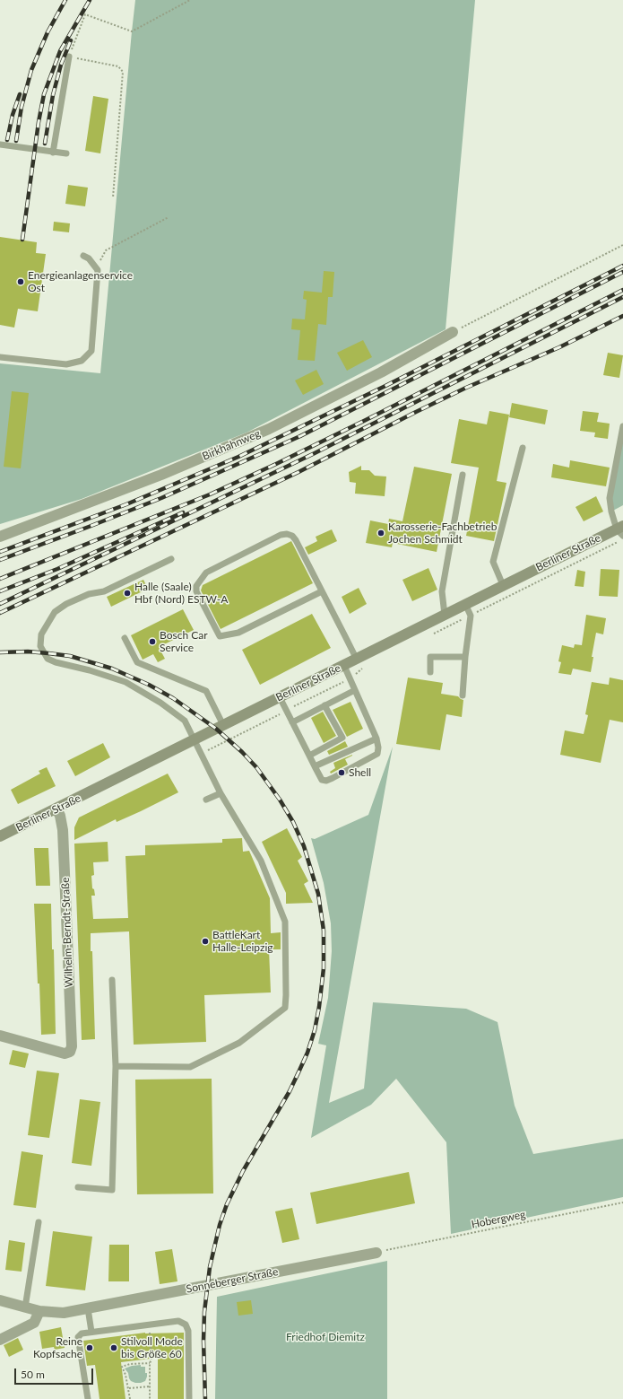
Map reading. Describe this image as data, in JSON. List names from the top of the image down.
{
  "streets": {
    "street": [
      "Birkhahnweg",
      "Berliner Straße",
      "Wilhelm-Berndt-Straße",
      "Sonneberger Straße"
    ],
    "path": ["Hobergweg"]
  },
  "crossings": [
    ["Berliner Straße", "Wilhelm-Berndt-Straße"],
    ["Hobergweg", "Sonneberger Straße"]
  ],
  "parks": ["Friedhof Diemitz"],
  "places": [
    "Energieanlagenservice Ost",
    "Karosserie-Fachbetrieb Jochen Schmidt",
    "Halle (Saale) Hbf (Nord) ESTW-A",
    "Bosch Car Service",
    "Shell",
    "BattleKart Halle-Leipzig",
    "Reine Kopfsache",
    "Stilvoll Mode bis Größe 60"
  ],
  "scale_bar": "50 m"
}
